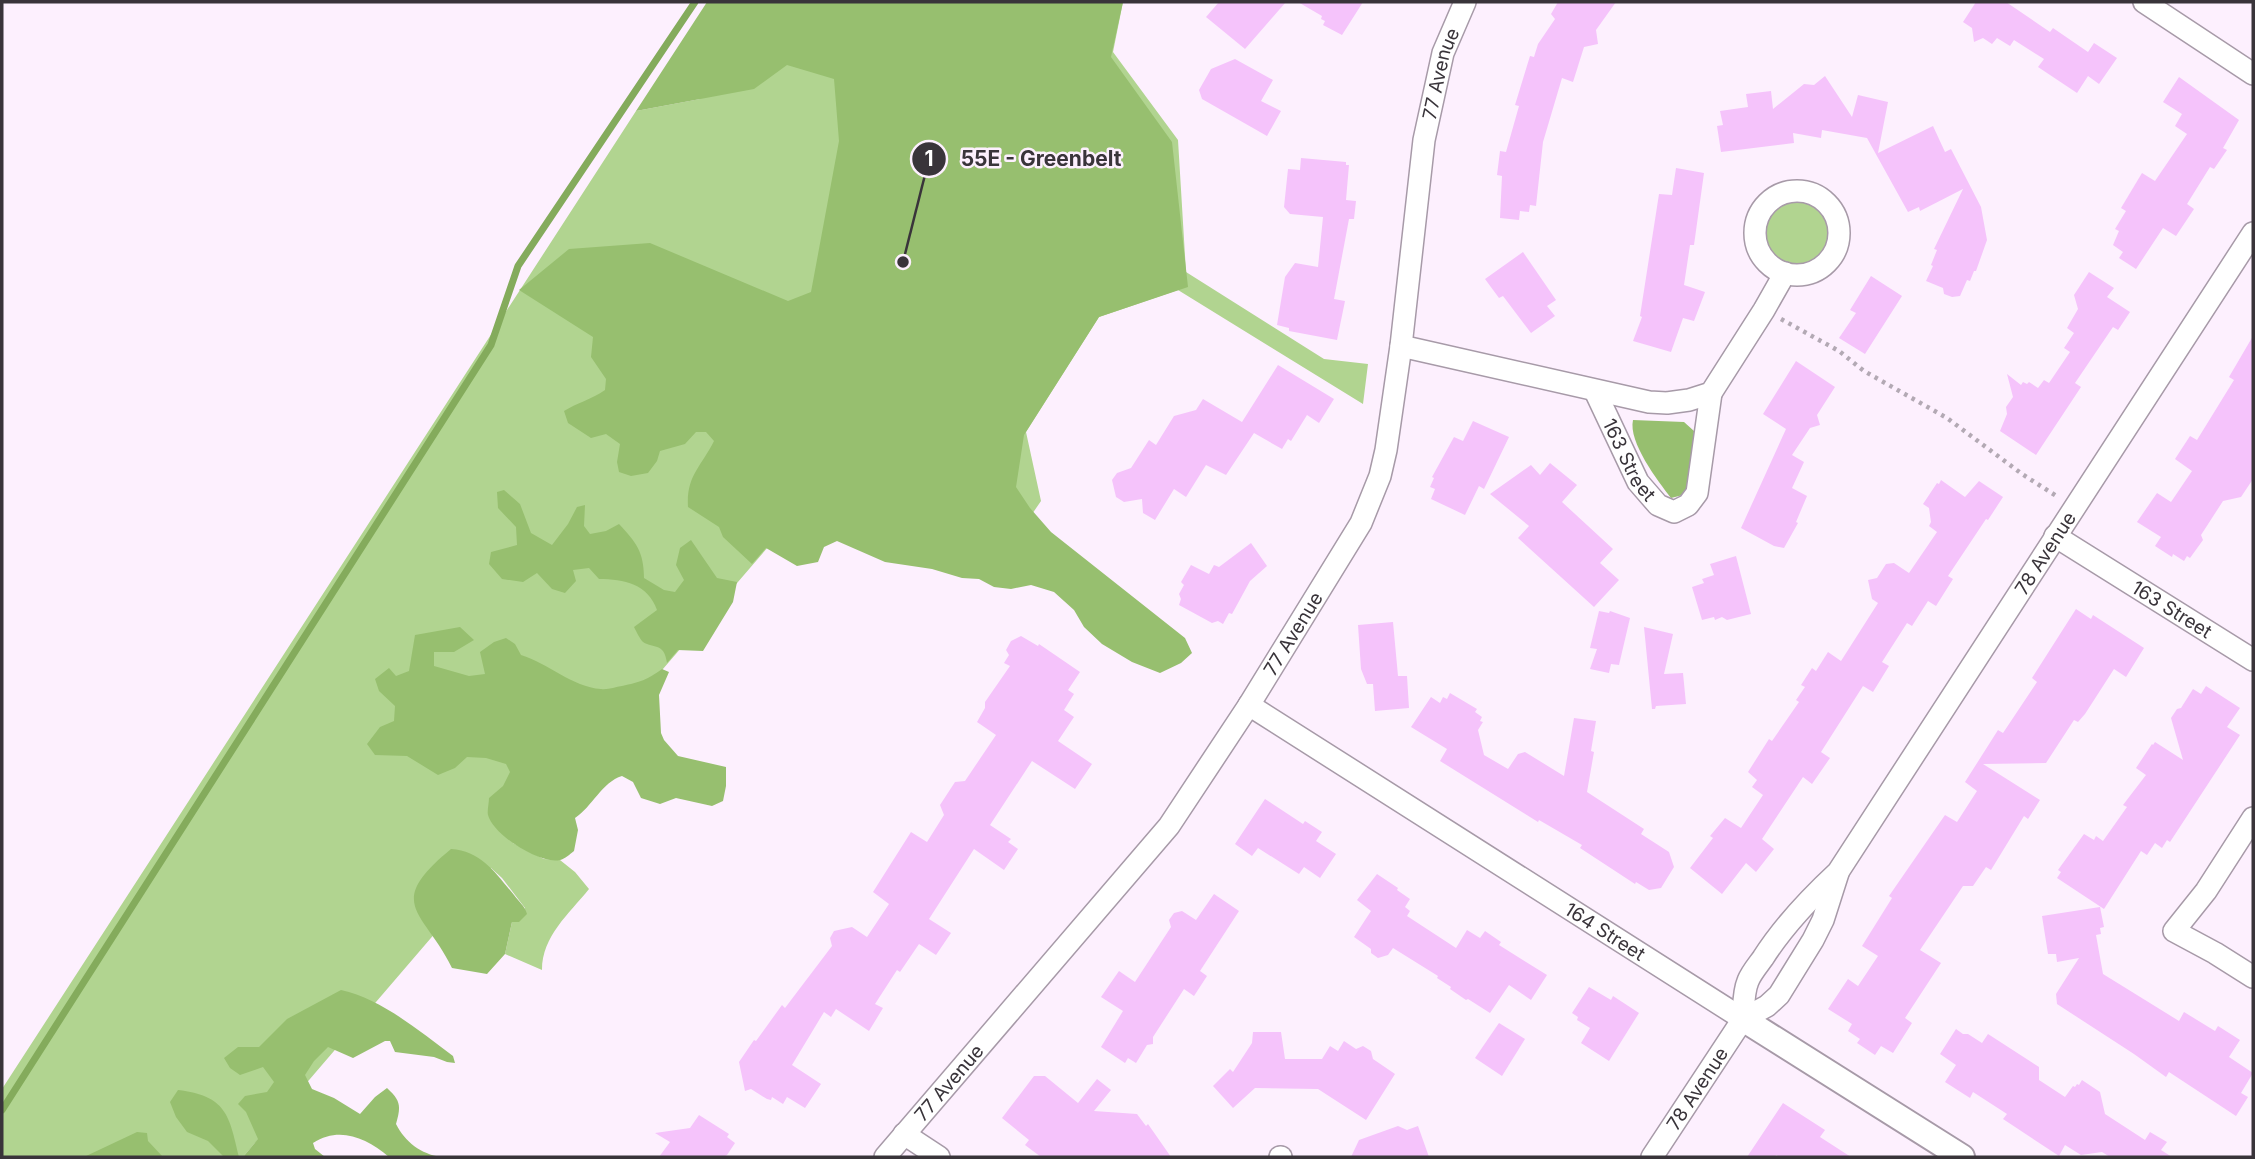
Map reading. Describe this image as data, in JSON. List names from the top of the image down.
{
  "streets": {
    "street": [
      "77 Avenue",
      "163 Street",
      "78 Avenue",
      "164 Street"
    ]
  },
  "crossings": [
    ["77 Avenue", "163 Street"],
    ["77 Avenue", "164 Street"],
    ["163 Street", "78 Avenue"],
    ["78 Avenue", "164 Street"]
  ],
  "places": ["55E - Greenbelt"]
}
